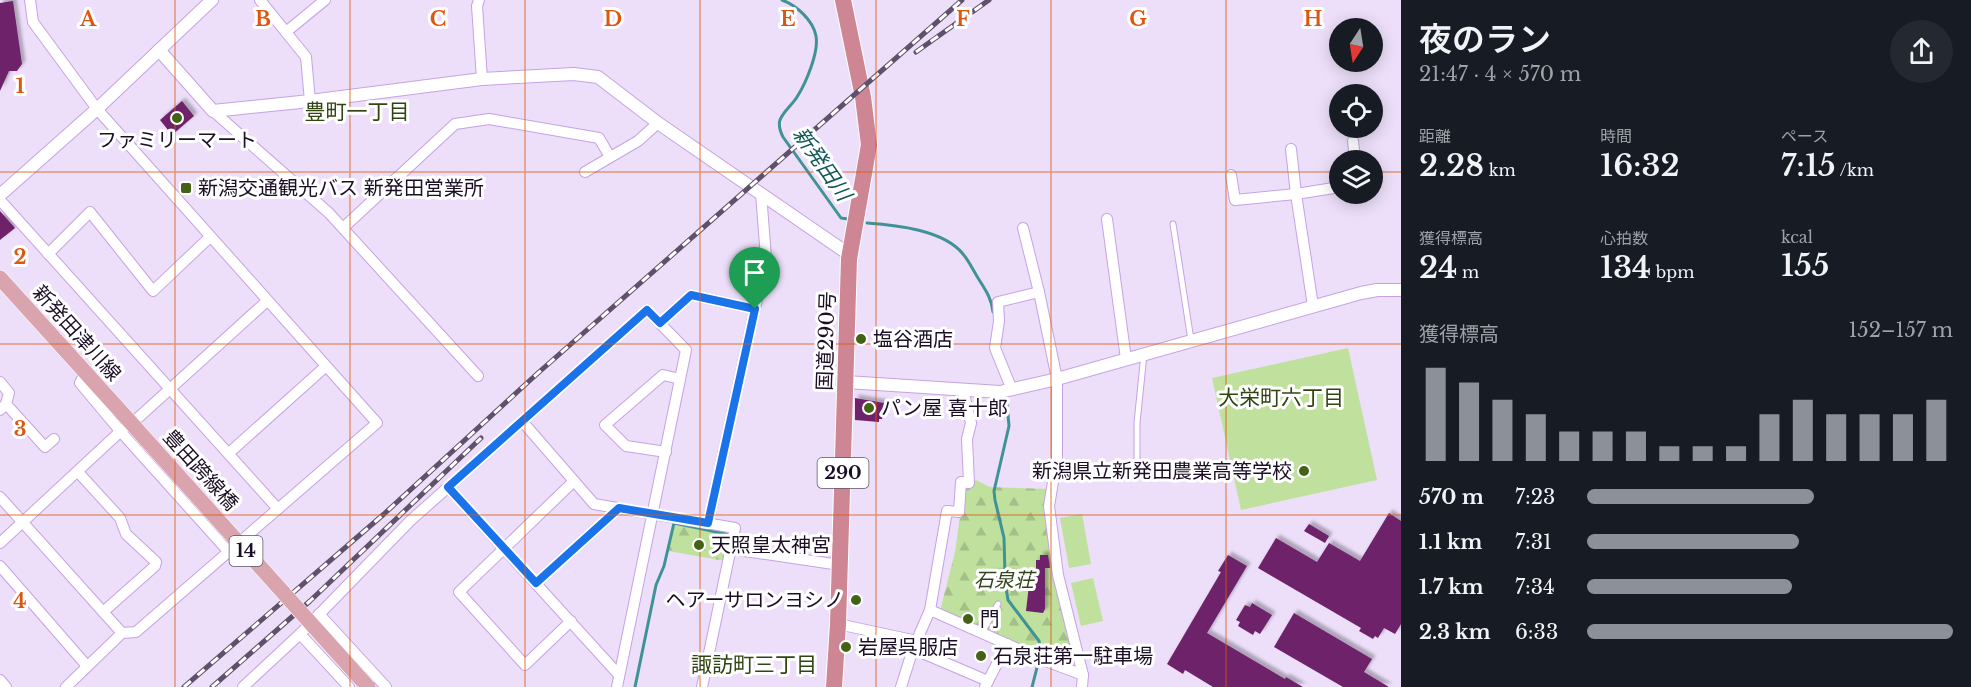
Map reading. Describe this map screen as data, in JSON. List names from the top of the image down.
{
  "streets": {
    "highway": ["国道290号", "290"],
    "main road": ["新発田津川線", "豊田跨線橋", "14"]
  },
  "crossings": [
    ["新発田津川線", "豊田跨線橋"]
  ],
  "districts": ["豊町一丁目", "大栄町六丁目", "諏訪町三丁目"],
  "water": ["新発田川"],
  "parks": ["石泉荘"],
  "places": {
    "other": [
      "ファミリーマート",
      "塩谷酒店",
      "パン屋 喜十郎",
      "新潟県立新発田農業高等学校",
      "天照皇太神宮",
      "ヘアーサロンヨシノ",
      "門",
      "岩屋呉服店",
      "石泉荘第一駐車場"
    ],
    "transit": ["新潟交通観光バス 新発田営業所"]
  },
  "north": "bottom",
  "page": {
    "heading": ["夜のラン", "21:47 · 4 × 570 m"],
    "stats": [
      ["距離", "2.28 km"],
      ["時間", "16:32"],
      ["ペース", "7:15 /km"],
      ["獲得標高", "24 m"],
      ["心拍数", "134 bpm"],
      ["kcal", "155"]
    ],
    "chart": ["獲得標高", "152–157 m"],
    "list": [
      {
        "name": "570 m",
        "note": "7:23"
      },
      {
        "name": "1.1 km",
        "note": "7:31"
      },
      {
        "name": "1.7 km",
        "note": "7:34"
      },
      {
        "name": "2.3 km",
        "note": "6:33"
      }
    ]
  },
  "grid": {
    "columns": [
      "A",
      "B",
      "C",
      "D",
      "E",
      "F",
      "G",
      "H"
    ],
    "rows": [
      "1",
      "2",
      "3",
      "4"
    ]
  }
}
